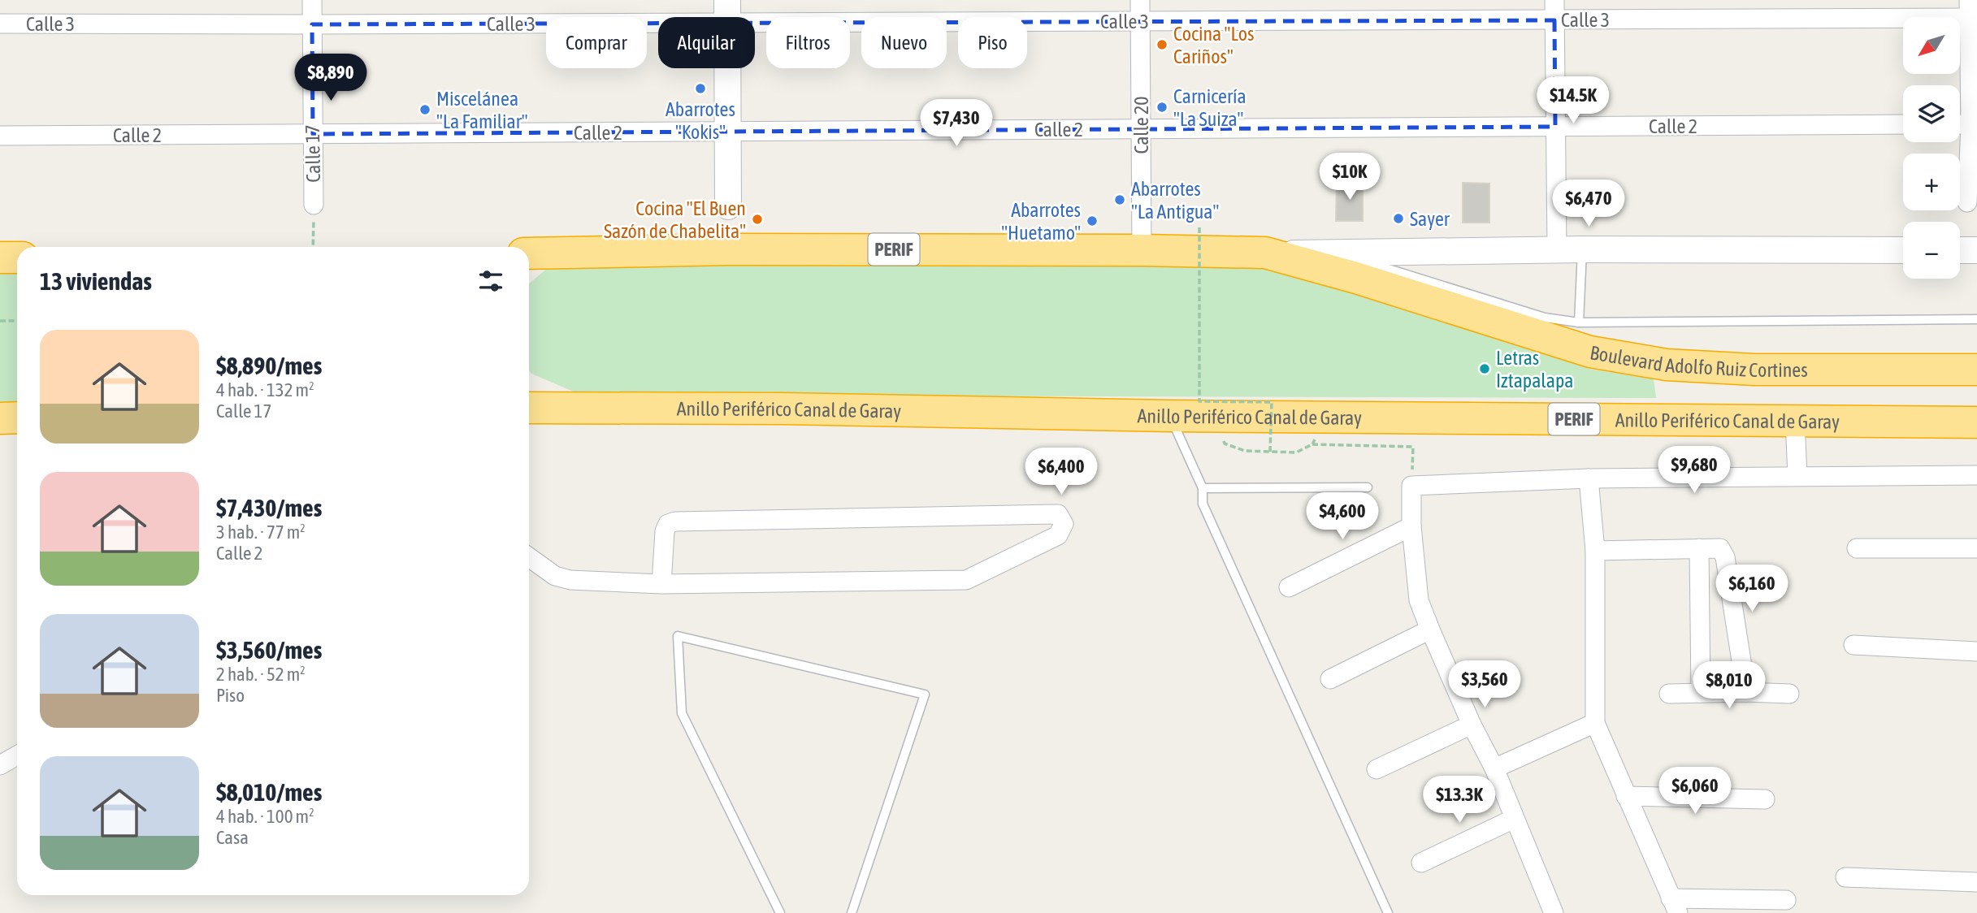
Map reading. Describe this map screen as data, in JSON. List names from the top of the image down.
{
  "streets": {
    "highway": ["PERIF", "Boulevard Adolfo Ruiz Cortines", "Anillo Periférico Canal de Garay"],
    "street": [
      "Calle 3",
      "Calle 20",
      "Calle 2",
      "Calle 17"
    ]
  },
  "crossings": [
    ["Calle 3", "Calle 20"],
    ["Calle 3", "Calle 17"],
    ["Calle 20", "Calle 2"],
    ["Calle 20", "PERIF"],
    ["Calle 2", "Calle 17"],
    ["PERIF", "Boulevard Adolfo Ruiz Cortines"]
  ],
  "places": [
    "Cocina \"Los Cariños\"",
    "Abarrotes \"Kokis\"",
    "Carnicería \"La Suiza\"",
    "Miscelánea \"La Familiar\"",
    "Abarrotes \"La Antigua\"",
    "Sayer",
    "Cocina \"El Buen Sazón de Chabelita\"",
    "Abarrotes \"Huetamo\"",
    "Letras Iztapalapa"
  ],
  "north": "bottom left",
  "page": {
    "map_buttons": ["+", "−"],
    "chip": [
      "Comprar",
      "Alquilar",
      "Filtros",
      "Nuevo",
      "Piso"
    ],
    "price": [
      "$8,890",
      "$14.5K",
      "$7,430",
      "$10K",
      "$6,470",
      "$9,680",
      "$6,400",
      "$4,600",
      "$6,160",
      "$3,560",
      "$8,010",
      "$6,060",
      "$13.3K"
    ],
    "heading": "13 viviendas",
    "list": [
      {
        "name": "$8,890/mes",
        "note": "4 hab. · 132 m² · Calle 17"
      },
      {
        "name": "$7,430/mes",
        "note": "3 hab. · 77 m² · Calle 2"
      },
      {
        "name": "$3,560/mes",
        "note": "2 hab. · 52 m² · Piso"
      },
      {
        "name": "$8,010/mes",
        "note": "4 hab. · 100 m² · Casa"
      }
    ]
  }
}
